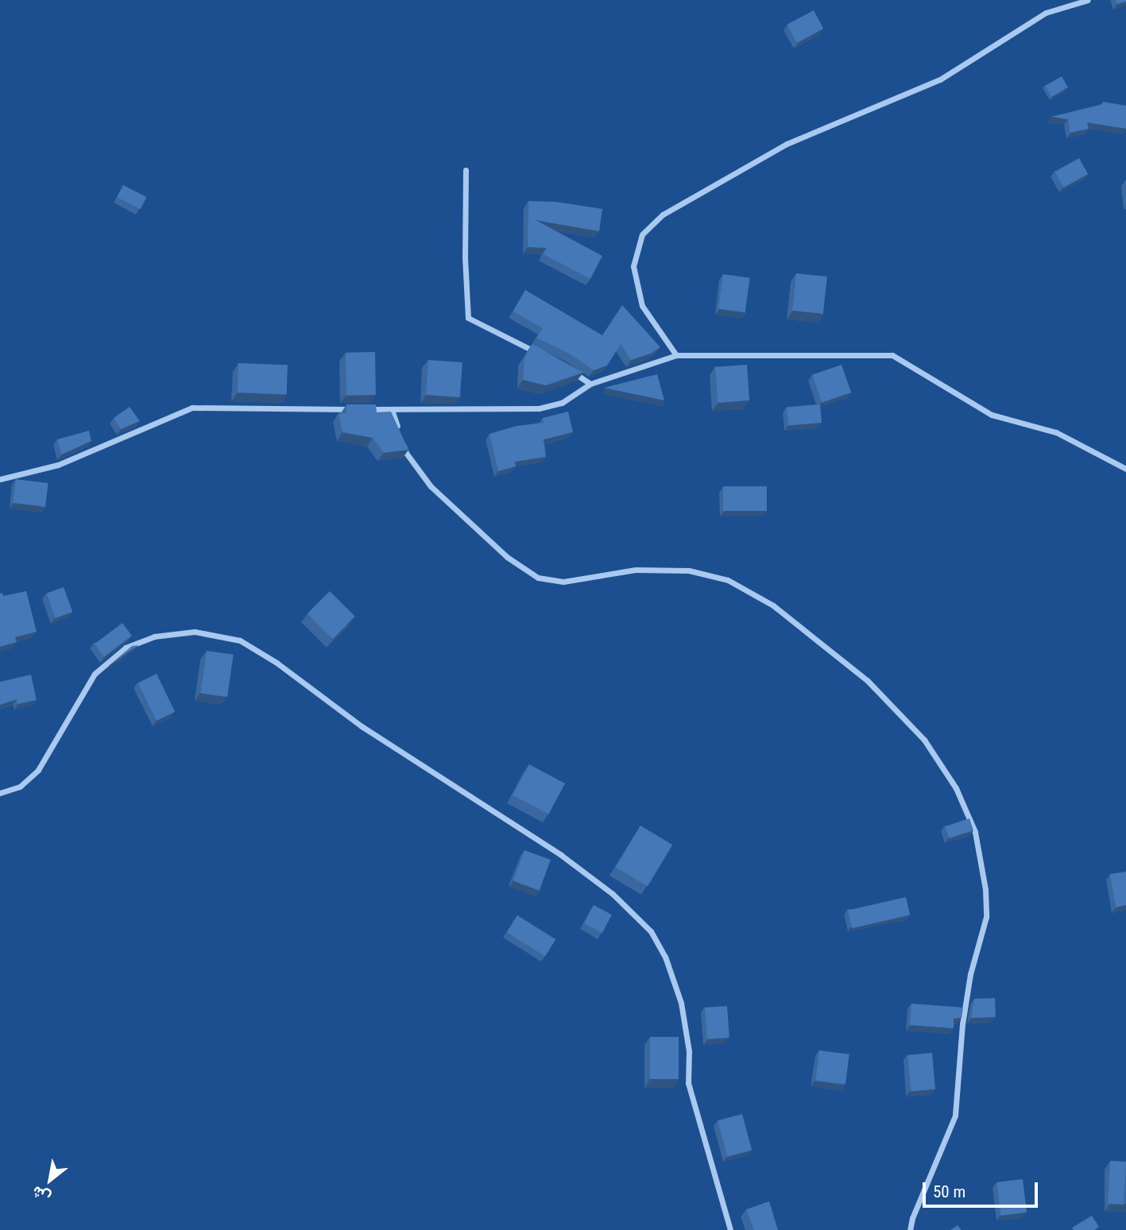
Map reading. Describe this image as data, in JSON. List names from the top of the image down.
{
  "scale_bar": "50 m",
  "north": "bottom left"
}
